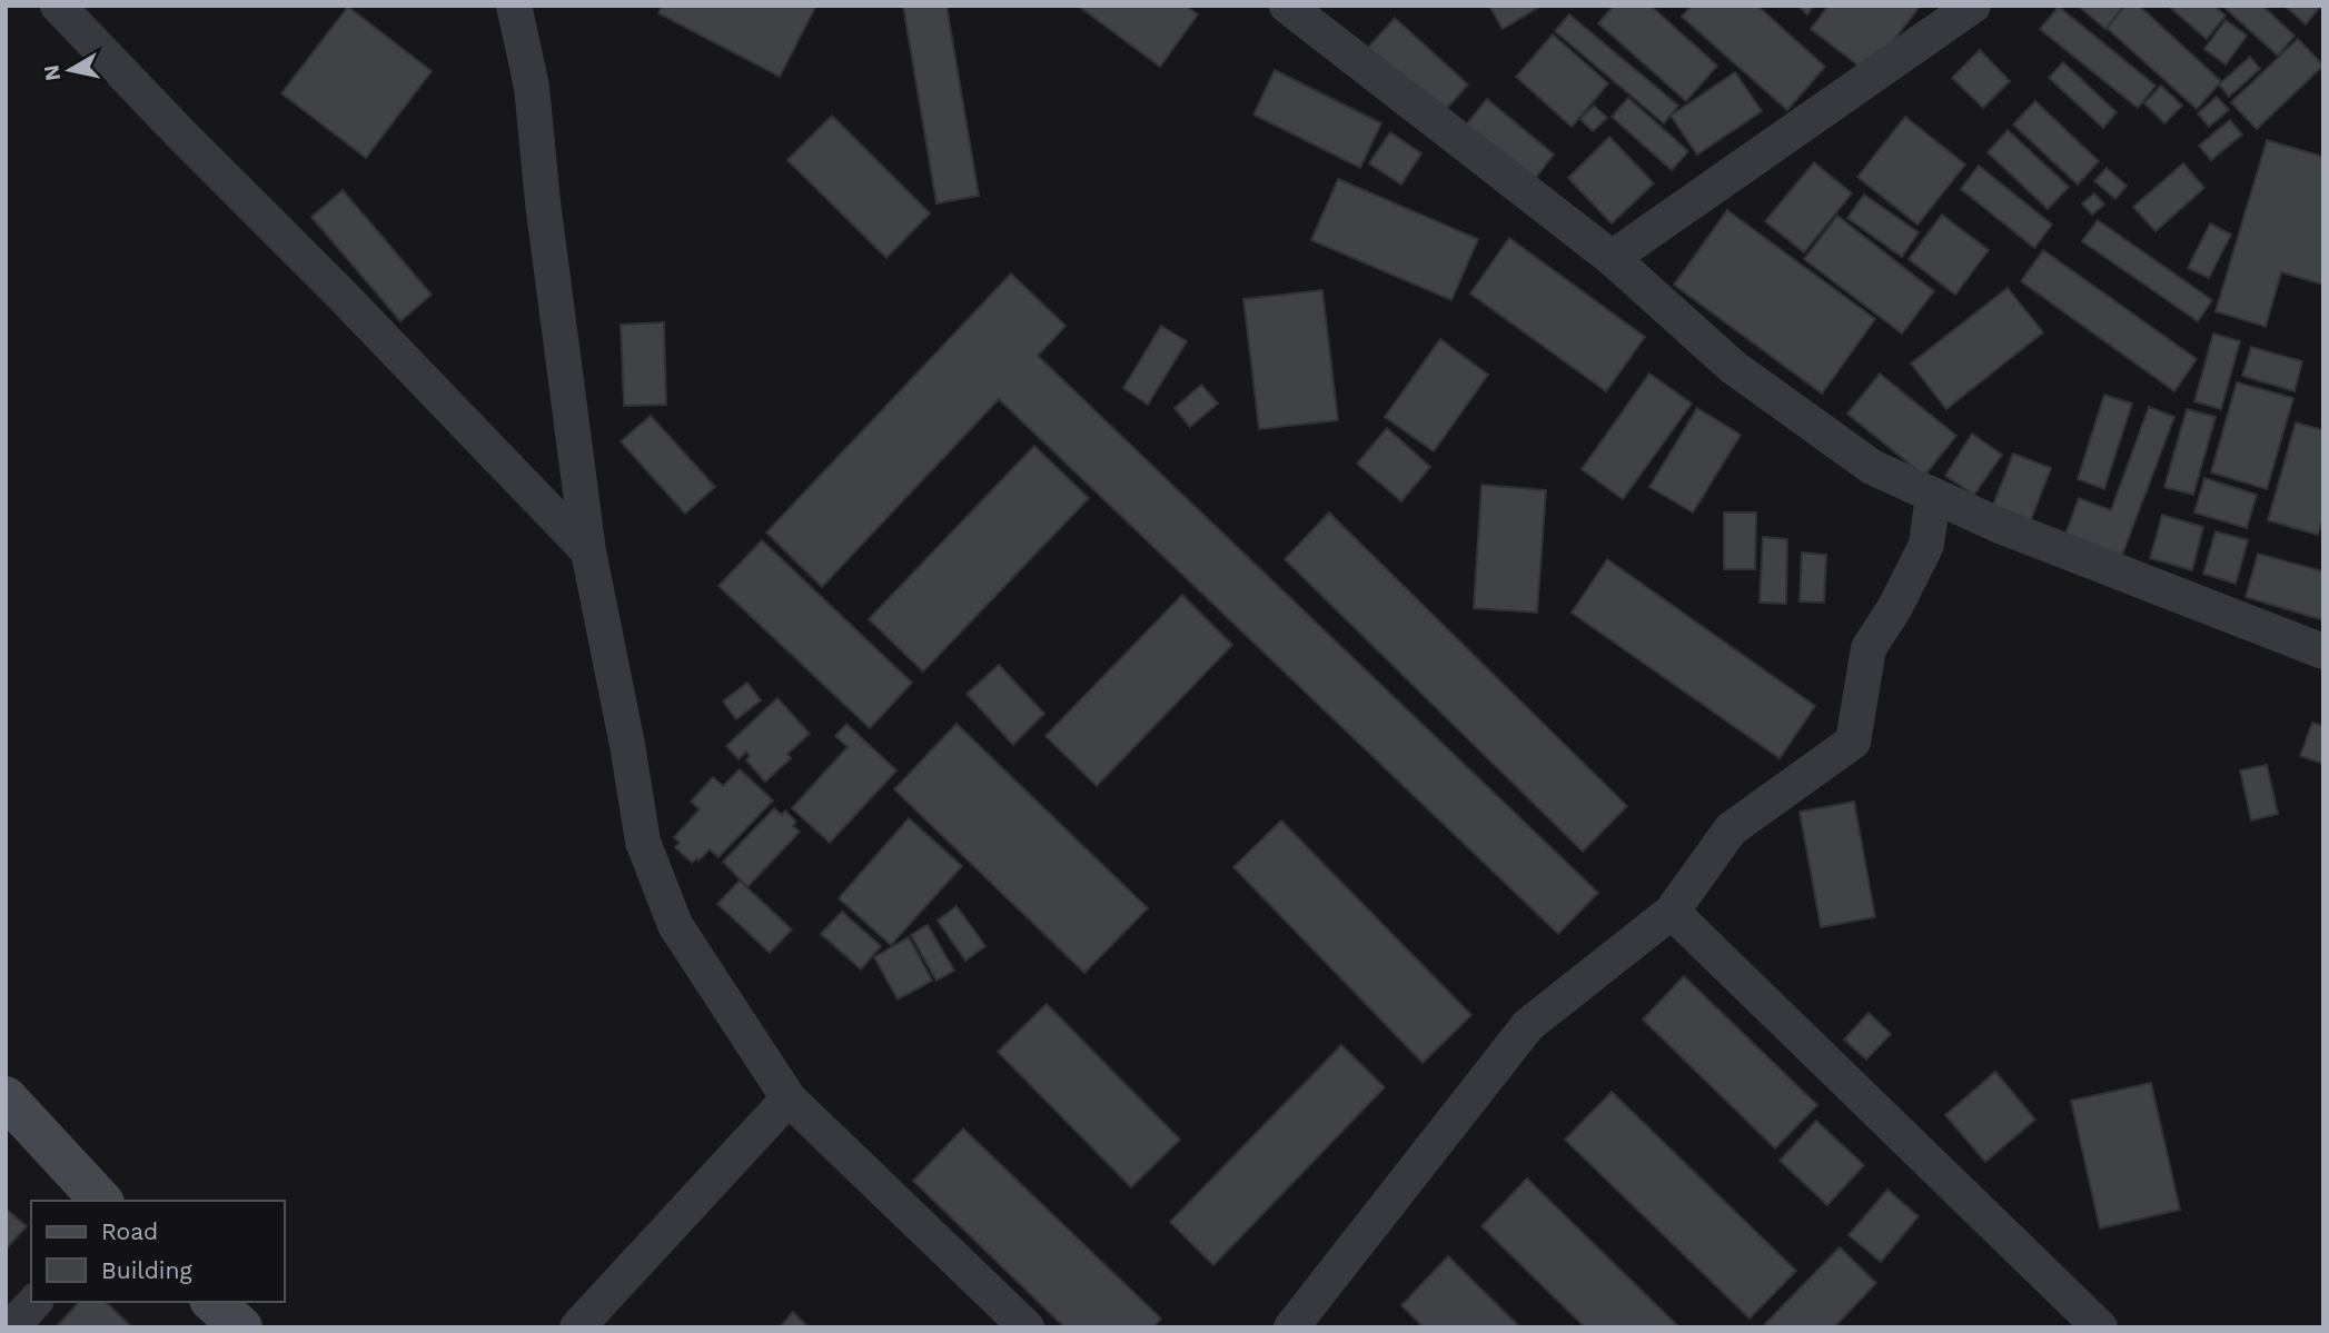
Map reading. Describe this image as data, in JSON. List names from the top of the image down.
{
  "legend": ["Road", "Building"],
  "north": "left"
}
